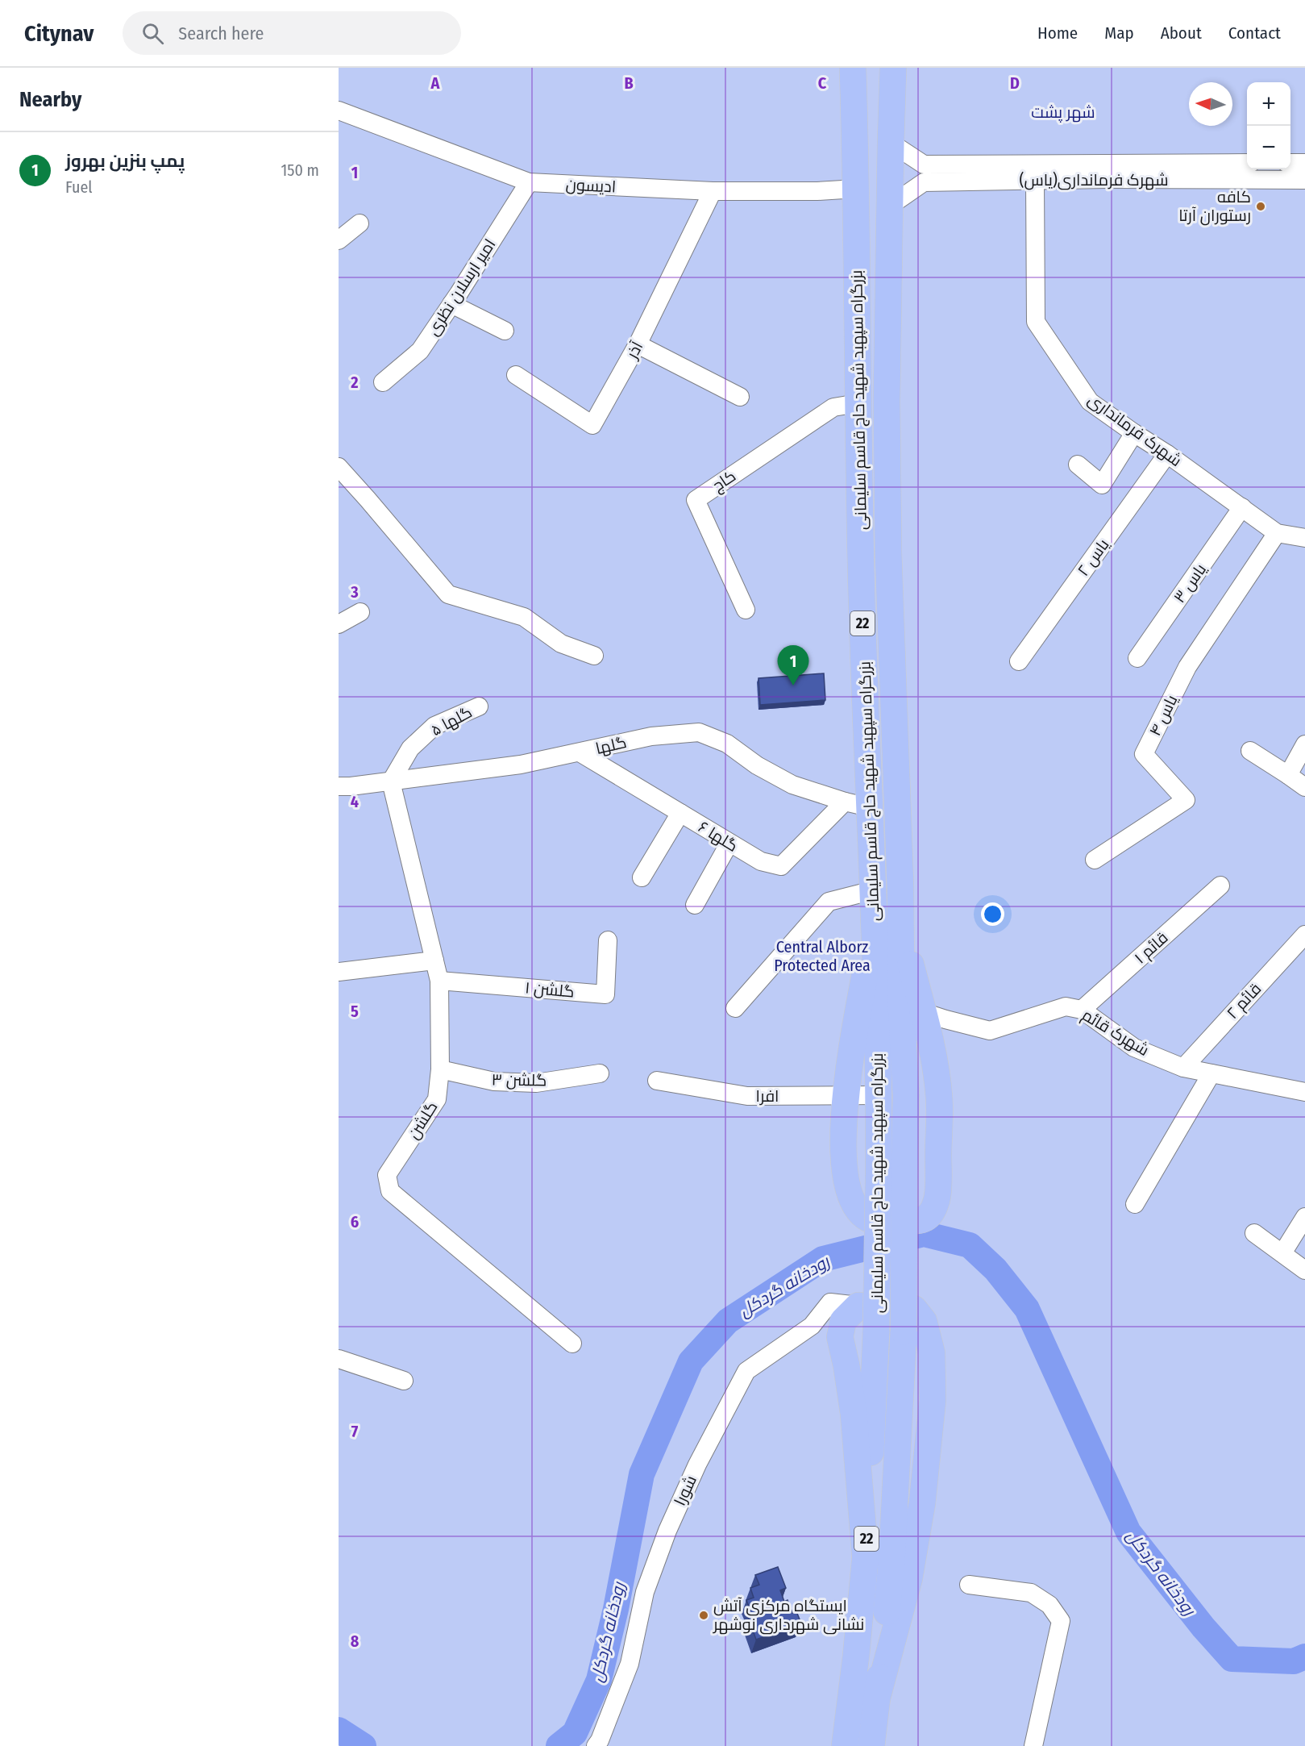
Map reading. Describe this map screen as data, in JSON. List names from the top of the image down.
{
  "streets": {
    "highway": ["بزرگراه سپهبد شهید حاج قاسم سلیمانی", "22"],
    "street": [
      "شهرک فرمانداری(یاس)",
      "ادیسون",
      "امیر ارسلان نظری",
      "آذر",
      "شهرک فرمانداری",
      "کاج",
      "یاس ۲",
      "یاس ۳",
      "یاس ۴",
      "گلها ۵",
      "گلها",
      "گلها ۶",
      "قائم ۱",
      "گلشن ۱",
      "قائم ۲",
      "شهرک قائم",
      "گلشن ۳",
      "افرا",
      "گلشن",
      "شورا"
    ]
  },
  "crossings": [
    ["شهرک فرمانداری(یاس)", "بزرگراه سپهبد شهید حاج قاسم سلیمانی"],
    ["شهرک فرمانداری(یاس)", "شهرک فرمانداری"],
    ["ادیسون", "امیر ارسلان نظری"],
    ["ادیسون", "آذر"],
    ["ادیسون", "بزرگراه سپهبد شهید حاج قاسم سلیمانی"],
    ["بزرگراه سپهبد شهید حاج قاسم سلیمانی", "کاج"],
    ["بزرگراه سپهبد شهید حاج قاسم سلیمانی", "گلها"],
    ["بزرگراه سپهبد شهید حاج قاسم سلیمانی", "گلها ۶"],
    ["بزرگراه سپهبد شهید حاج قاسم سلیمانی", "شهرک قائم"],
    ["بزرگراه سپهبد شهید حاج قاسم سلیمانی", "افرا"],
    ["شهرک فرمانداری", "یاس ۲"],
    ["شهرک فرمانداری", "یاس ۳"],
    ["شهرک فرمانداری", "یاس ۴"],
    ["گلها ۵", "گلها"],
    ["گلها ۵", "گلشن"],
    ["گلها", "گلها ۶"],
    ["گلها", "گلشن"],
    ["قائم ۱", "شهرک قائم"],
    ["گلشن ۱", "گلشن"],
    ["قائم ۲", "شهرک قائم"],
    ["گلشن ۳", "گلشن"]
  ],
  "water": ["رودخانه گردکل"],
  "parks": ["شهر پشت", "Central Alborz Protected Area"],
  "places": ["کافه رستوران آرتا", "ایستگاه مرکزی آتش نشانی شهرداری نوشهر"],
  "north": "left",
  "page": {
    "header": "Citynav",
    "search": "Search here",
    "nav": [
      "Home",
      "Map",
      "About",
      "Contact"
    ],
    "heading": "Nearby",
    "map_buttons": ["+", "−"],
    "list": [
      {
        "mark": "1",
        "name": "پمپ بنزین بهروز",
        "note": "Fuel",
        "value": "150 m"
      }
    ],
    "pins": "1"
  },
  "grid": {
    "columns": [
      "A",
      "B",
      "C",
      "D"
    ],
    "rows": [
      "1",
      "2",
      "3",
      "4",
      "5",
      "6",
      "7",
      "8"
    ]
  }
}
